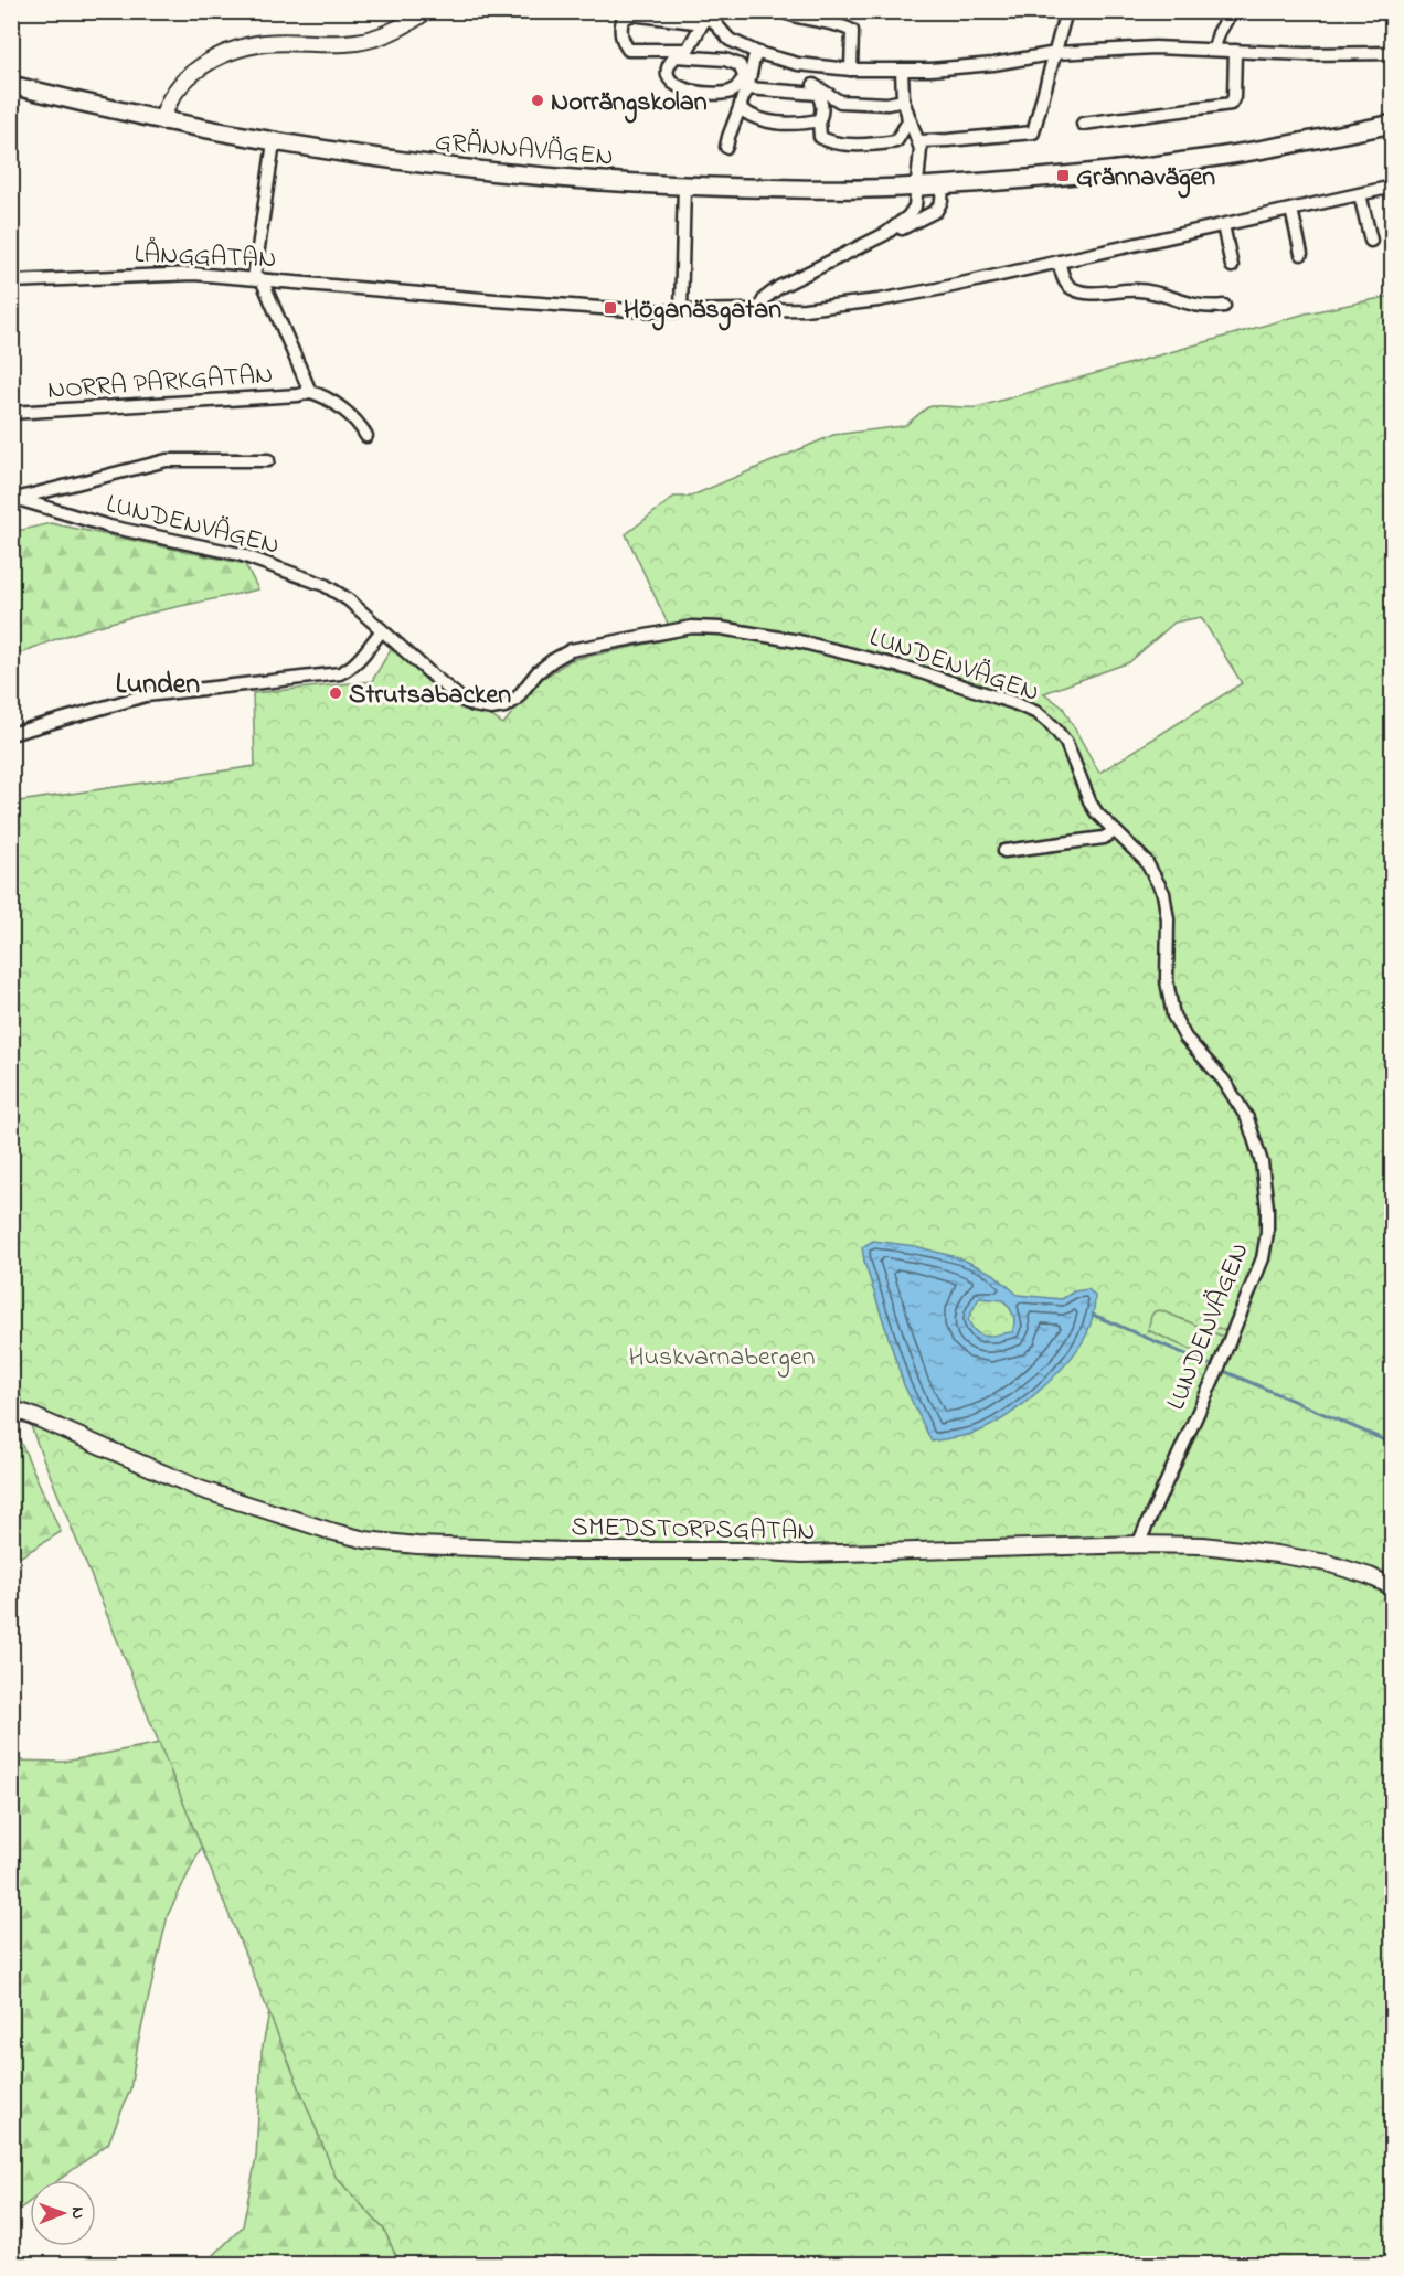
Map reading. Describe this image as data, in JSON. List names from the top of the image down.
{
  "streets": {
    "main road": ["GRÄNNAVÄGEN"],
    "street": [
      "LÅNGGATAN",
      "NORRA PARKGATAN",
      "LUNDENVÄGEN",
      "SMEDSTORPSGATAN"
    ]
  },
  "crossings": [
    ["LUNDENVÄGEN", "SMEDSTORPSGATAN"]
  ],
  "districts": ["Lunden"],
  "parks": ["Huskvarnabergen"],
  "places": {
    "other": ["Norrängskolan", "Strutsabacken"],
    "transit": ["Grännavägen", "Höganäsgatan"]
  },
  "north": "right"
}
